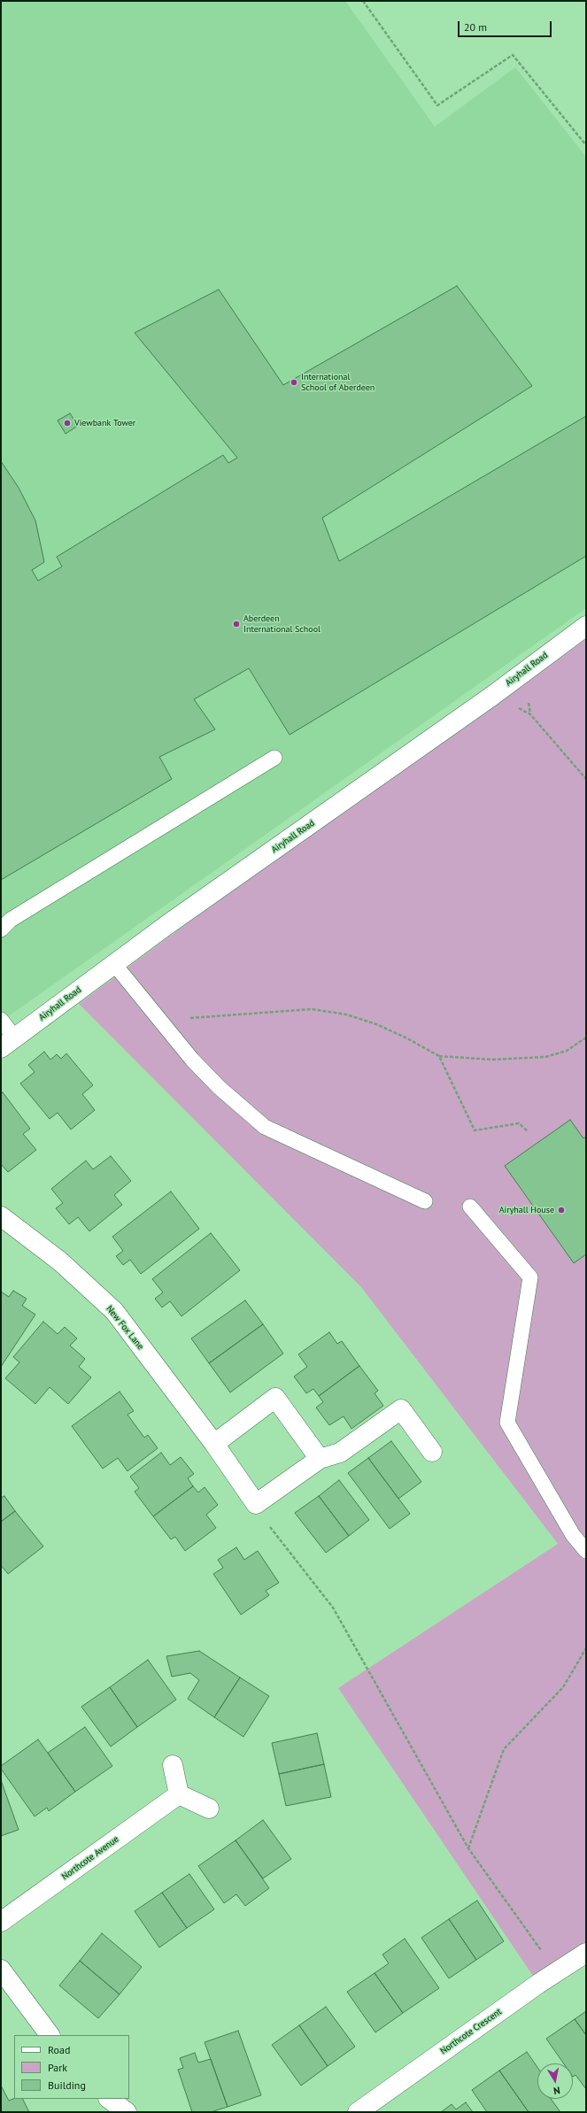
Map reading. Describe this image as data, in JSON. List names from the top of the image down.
{
  "streets": {
    "street": [
      "Airyhall Road",
      "New Fox Lane",
      "Northcote Avenue",
      "Northcote Crescent"
    ]
  },
  "places": [
    "International School of Aberdeen",
    "Viewbank Tower",
    "Aberdeen International School",
    "Airyhall House"
  ],
  "legend": ["Road", "Park", "Building"],
  "scale_bar": "20 m",
  "north": "bottom"
}
